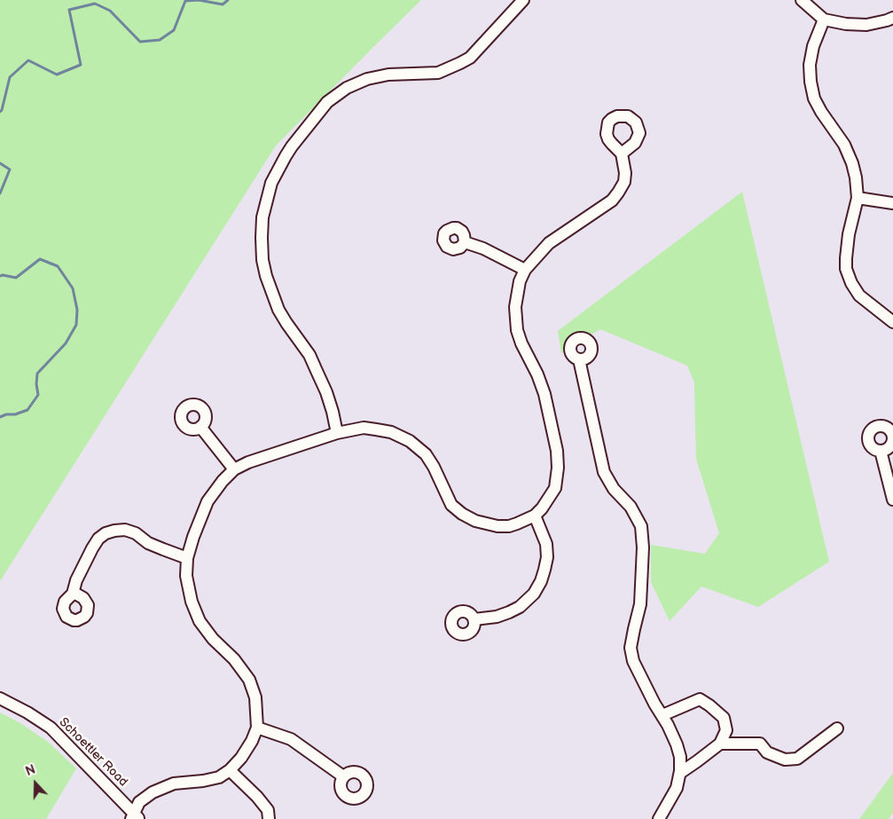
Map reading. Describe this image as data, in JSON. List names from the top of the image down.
{
  "streets": {
    "street": ["Schoettler Road"]
  },
  "north": "top"
}
